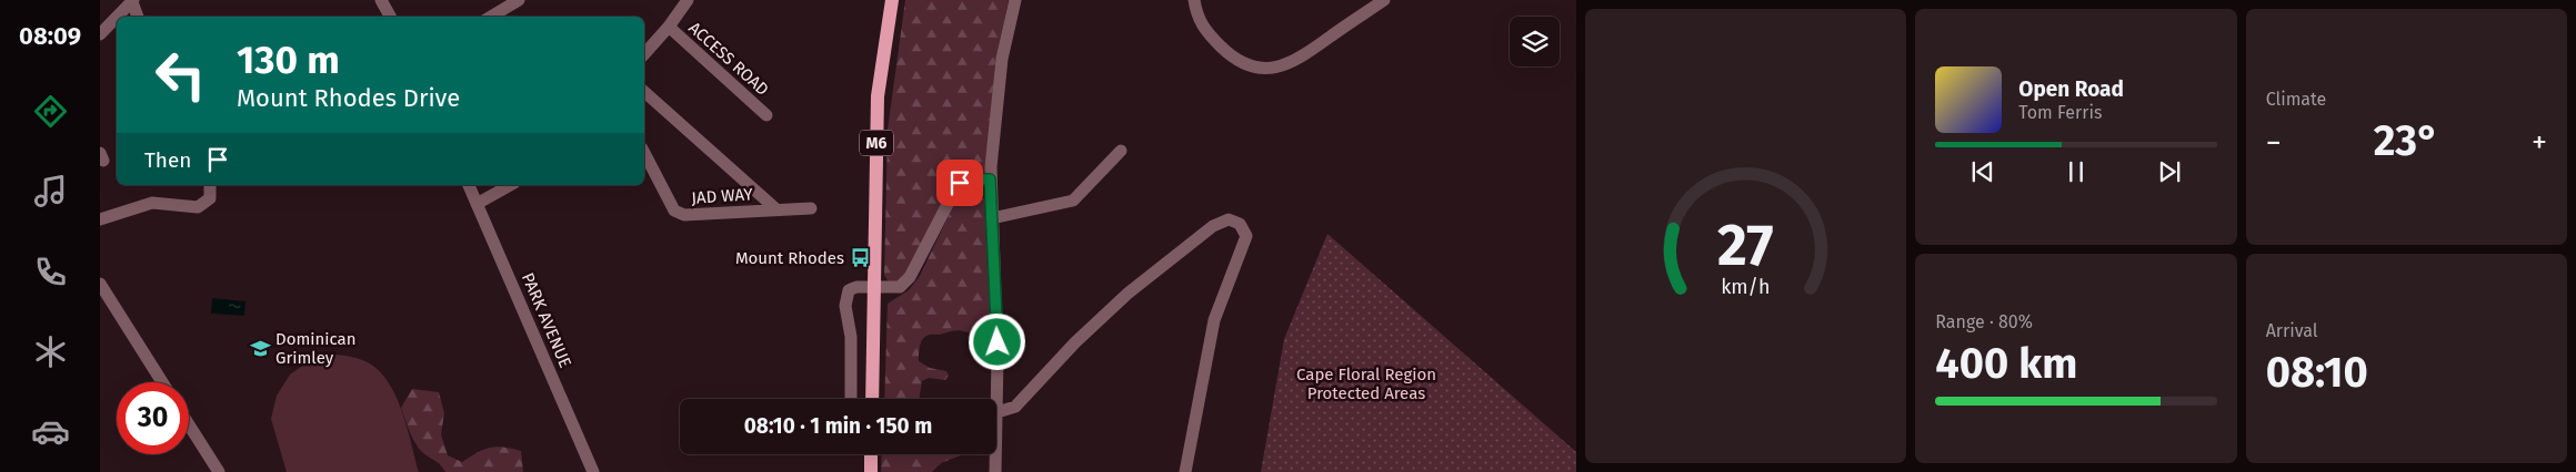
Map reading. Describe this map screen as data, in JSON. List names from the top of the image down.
{
  "streets": {
    "main road": ["M6"],
    "street": ["ACCESS ROAD", "JAD WAY", "PARK AVENUE"]
  },
  "parks": ["Cape Floral Region Protected Areas"],
  "places": {
    "bus stop": ["Mount Rhodes"],
    "school or university": ["Dominican Grimley"]
  },
  "page": {
    "tabs": "08:09",
    "tile": [
      "Climate",
      ["Range · 80%", "400 km"],
      ["Arrival", "08:10"]
    ],
    "turn": ["130 m", "Mount Rhodes Drive"],
    "song": ["Open Road", "Tom Ferris"],
    "heat": ["−", "23°", "+"],
    "then": "Then",
    "limit": "30",
    "trip": "08:10 · 1 min · 150 m",
    "gauge": ["27", "km/h"]
  }
}
